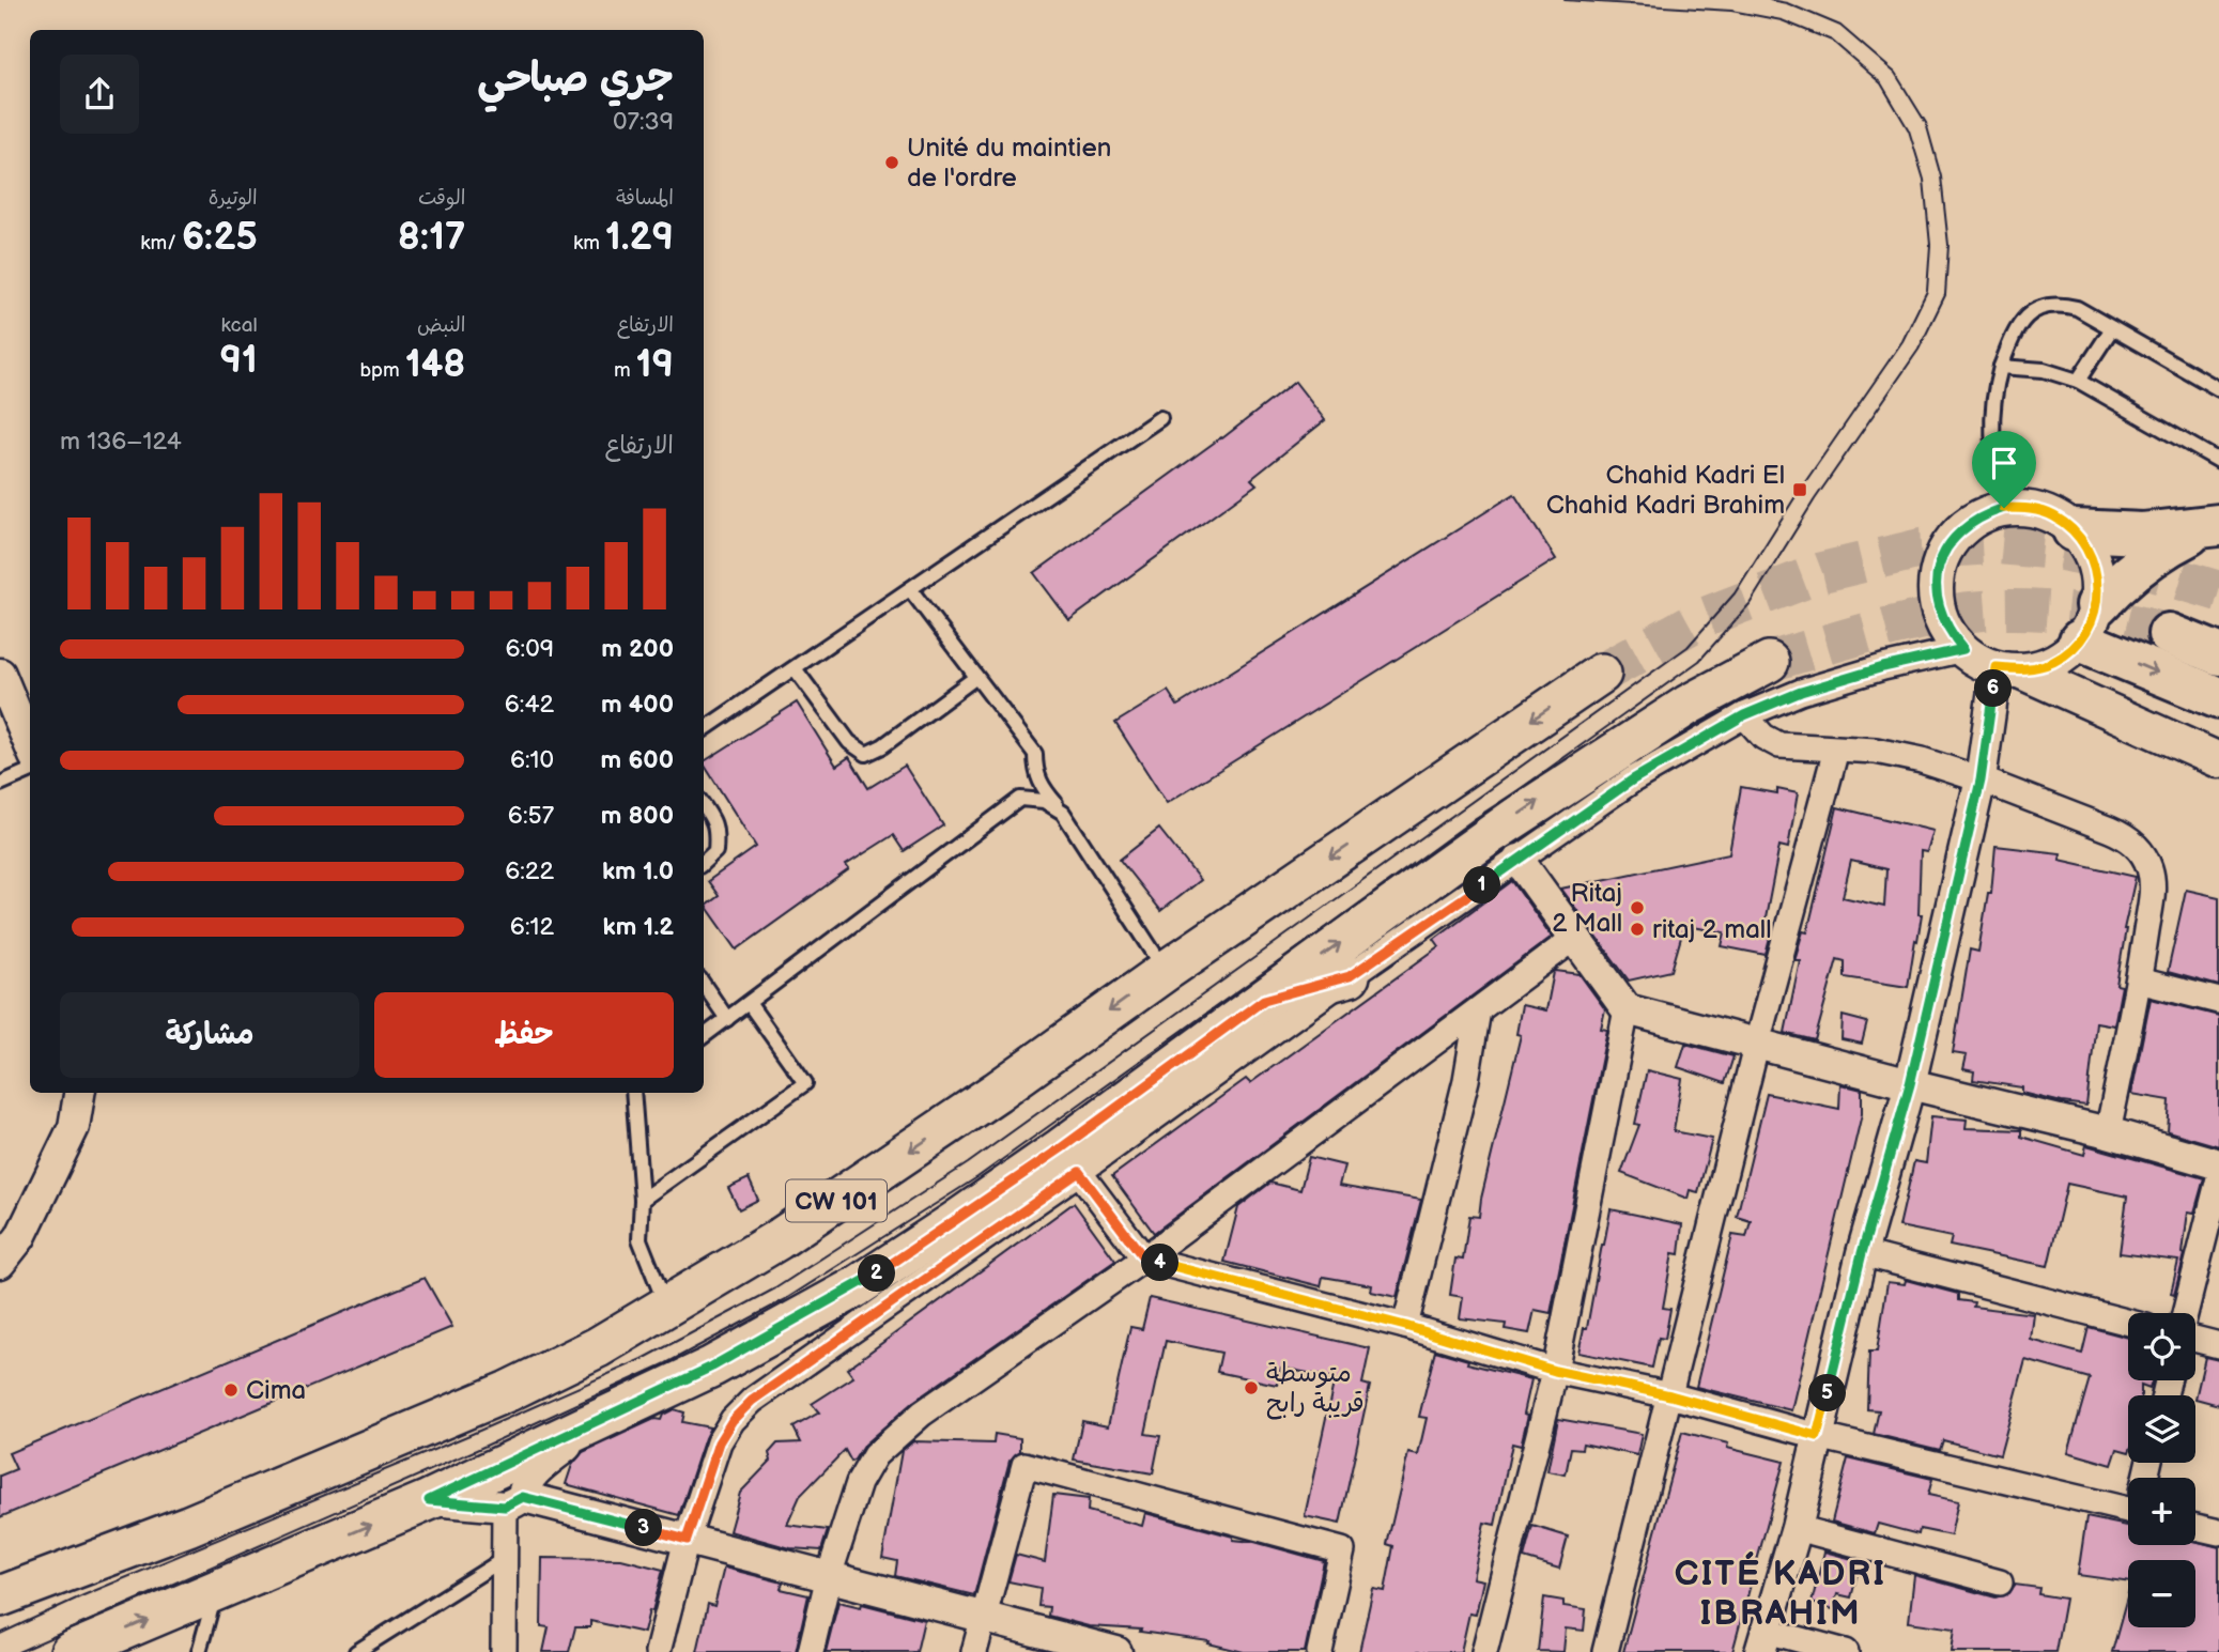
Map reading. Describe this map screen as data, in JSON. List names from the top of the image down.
{
  "streets": {
    "main road": ["CW 101"]
  },
  "districts": ["CITÉ KADRI IBRAHIM"],
  "places": {
    "other": [
      "Unité du maintien de l'ordre",
      "Ritaj 2 Mall",
      "ritaj 2 mall",
      "متوسطة قريبة رابح",
      "Cima"
    ],
    "transit": ["Chahid Kadri El Chahid Kadri Brahim"]
  },
  "page": {
    "heading": ["جري صباحي", "07:39"],
    "stats": [
      ["المسافة", "1.29 km"],
      ["الوقت", "8:17"],
      ["الوتيرة", "6:25 /km"],
      ["الارتفاع", "19 m"],
      ["النبض", "148 bpm"],
      ["kcal", "91"]
    ],
    "chart": ["الارتفاع", "124–136 m"],
    "list": [
      {
        "name": "200 m",
        "note": "6:09"
      },
      {
        "name": "400 m",
        "note": "6:42"
      },
      {
        "name": "600 m",
        "note": "6:10"
      },
      {
        "name": "800 m",
        "note": "6:57"
      },
      {
        "name": "1.0 km",
        "note": "6:22"
      },
      {
        "name": "1.2 km",
        "note": "6:12"
      }
    ],
    "pins": [
      "6",
      "1",
      "4",
      "2",
      "5",
      "3"
    ],
    "buttons": ["حفظ", "مشاركة"],
    "map_buttons": ["+", "−"]
  }
}
